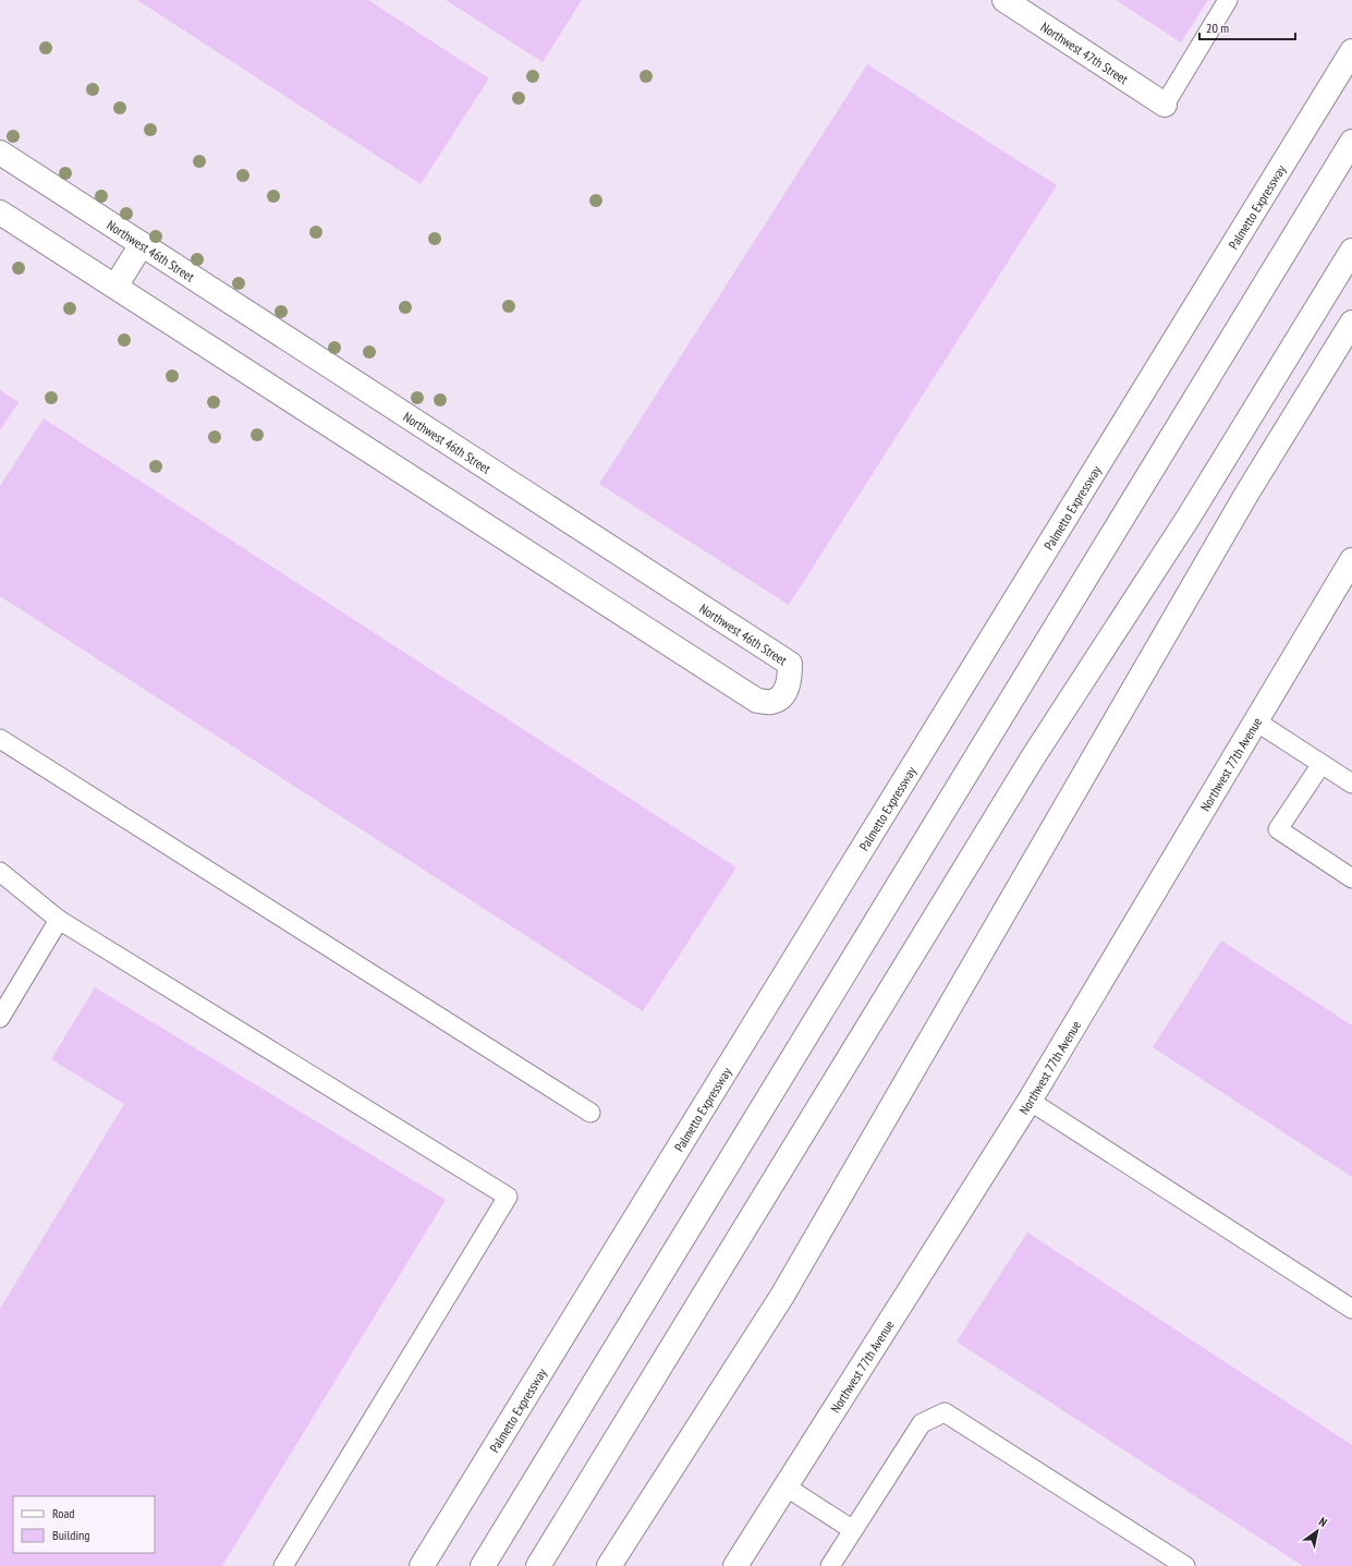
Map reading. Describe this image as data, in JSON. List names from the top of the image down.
{
  "streets": {
    "main road": [
      "Northwest 47th Street",
      "Palmetto Expressway",
      "Northwest 46th Street",
      "Northwest 77th Avenue"
    ]
  },
  "legend": ["Road", "Building"],
  "scale_bar": "20 m",
  "north": "top right"
}
